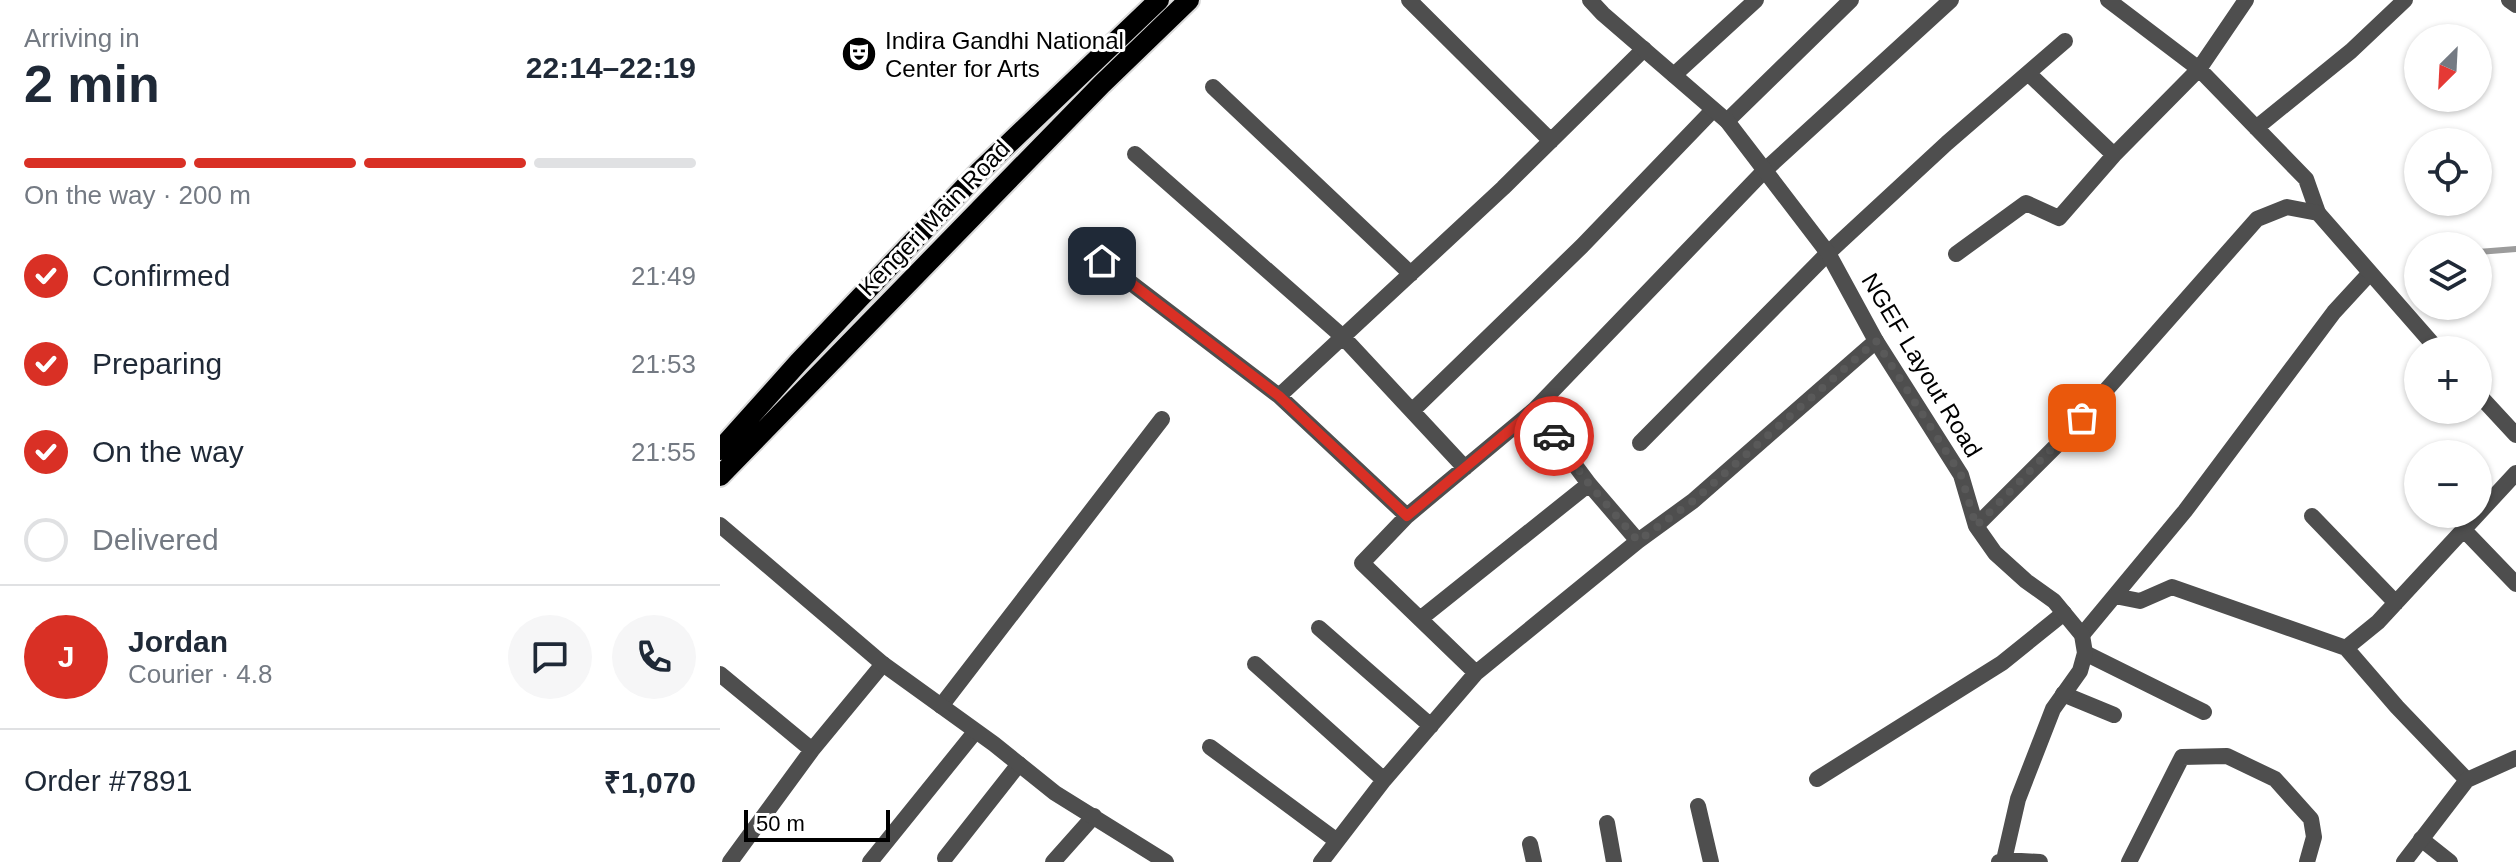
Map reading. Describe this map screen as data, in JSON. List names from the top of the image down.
{
  "streets": {
    "main road": ["Kengeri Main Road"],
    "street": ["NGEF Layout Road"]
  },
  "places": {
    "theatre": ["Indira Gandhi National Center for Arts"]
  },
  "scale_bar": "50 m",
  "north": "bottom left",
  "page": {
    "heading": ["2 min", "Arriving in", "22:14–22:19"],
    "panel": [
      "Jordan",
      "Courier · 4.8",
      "Order #7891",
      "₹1,070"
    ],
    "map_buttons": ["+", "−"],
    "bar": "On the way · 200 m",
    "list": [
      ["Confirmed", "21:49"],
      ["Preparing", "21:53"],
      ["On the way", "21:55"],
      "Delivered"
    ],
    "round": "J",
    "scale": "50 m"
  }
}
